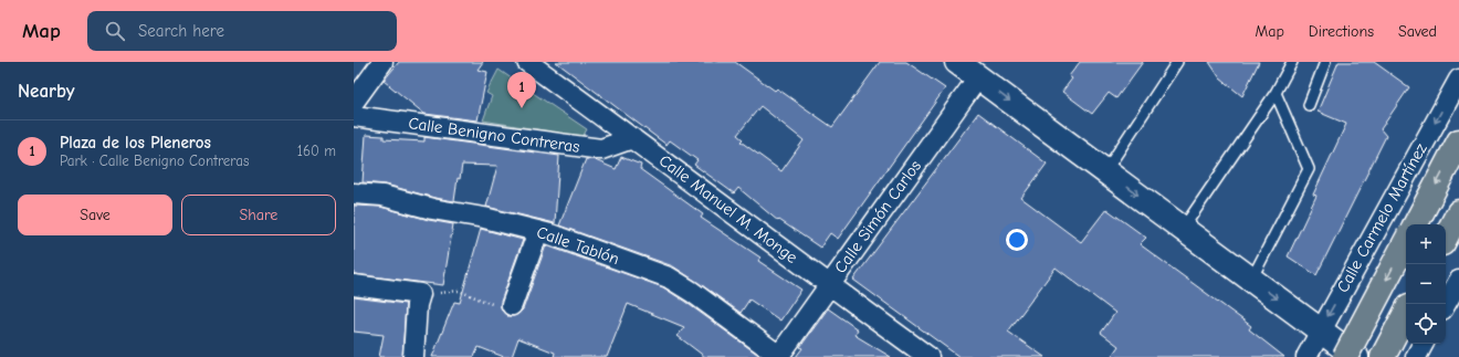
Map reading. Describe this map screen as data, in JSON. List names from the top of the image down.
{
  "streets": {
    "street": [
      "Calle Benigno Contreras",
      "Calle Manuel M. Monge",
      "Calle Simón Carlos",
      "Calle Carmelo Martínez",
      "Calle Tablón"
    ]
  },
  "crossings": [
    ["Calle Benigno Contreras", "Calle Manuel M. Monge"],
    ["Calle Manuel M. Monge", "Calle Simón Carlos"],
    ["Calle Simón Carlos", "Calle Tablón"]
  ],
  "one_way": ["Calle Carmelo Martínez"],
  "page": {
    "header": "Map",
    "search": "Search here",
    "nav": ["Map", "Directions", "Saved"],
    "heading": "Nearby",
    "pins": "1",
    "list": [
      {
        "mark": "1",
        "name": "Plaza de los Pleneros",
        "note": "Park · Calle Benigno Contreras",
        "value": "160 m"
      }
    ],
    "buttons": ["Save", "Share"],
    "map_buttons": ["+", "−"]
  }
}
